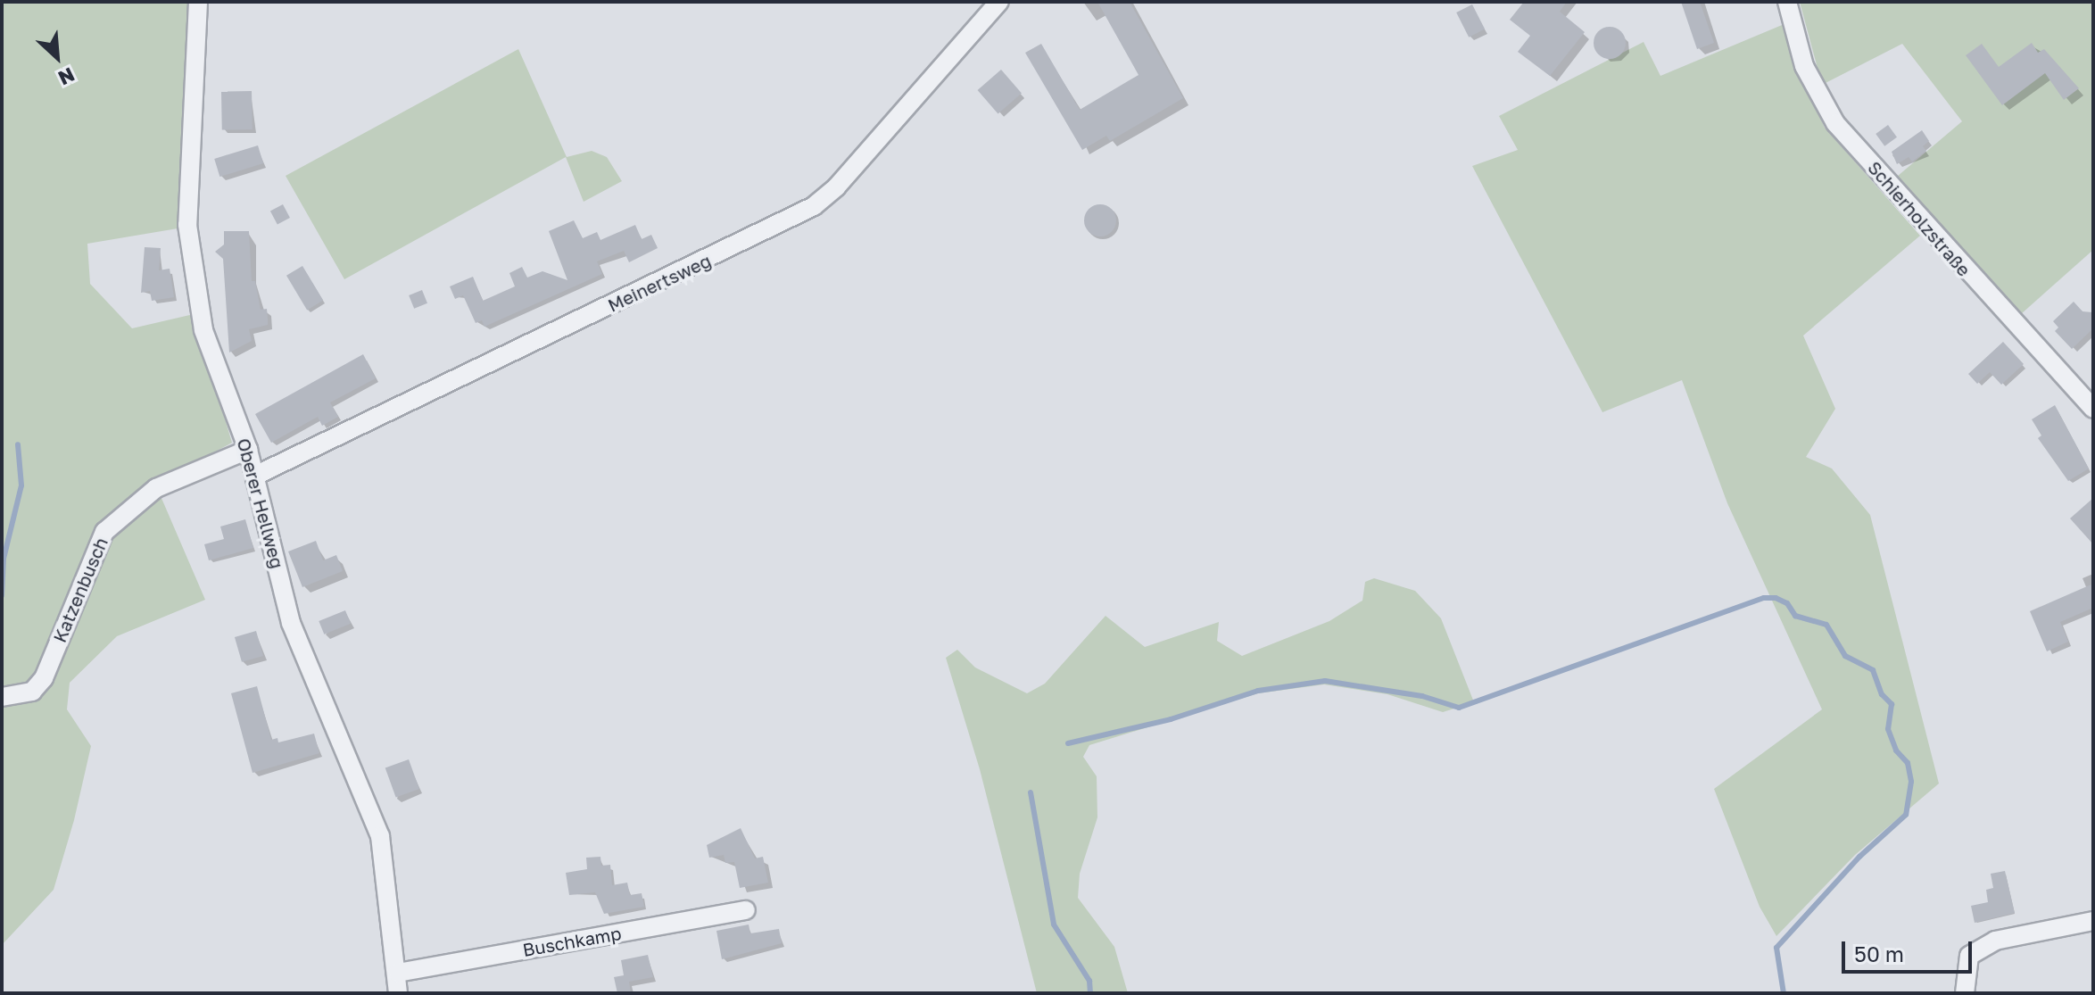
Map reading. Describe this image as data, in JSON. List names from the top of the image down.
{
  "streets": {
    "street": [
      "Schierholzstraße",
      "Meinertsweg",
      "Oberer Hellweg",
      "Katzenbusch",
      "Buschkamp"
    ]
  },
  "crossings": [
    ["Meinertsweg", "Oberer Hellweg"],
    ["Oberer Hellweg", "Katzenbusch"],
    ["Oberer Hellweg", "Buschkamp"]
  ],
  "scale_bar": "50 m",
  "north": "bottom right"
}
